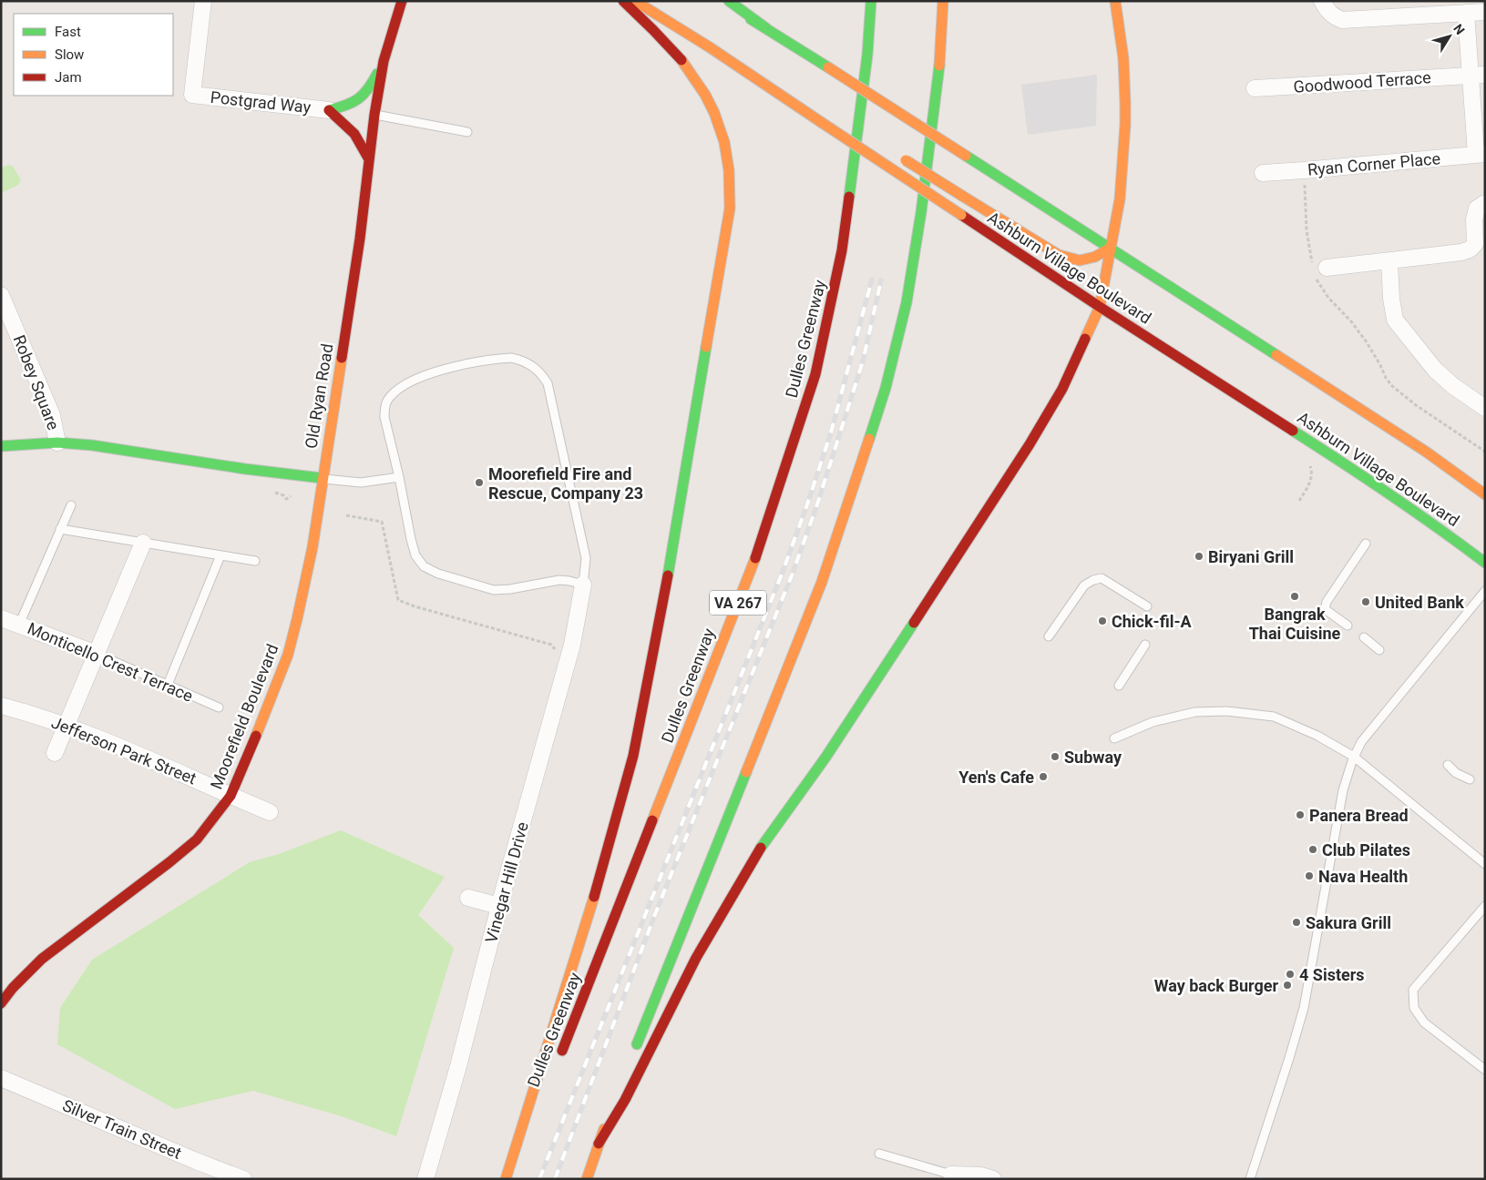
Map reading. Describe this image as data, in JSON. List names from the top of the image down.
{
  "streets": {
    "main road": [
      "Ashburn Village Boulevard",
      "Dulles Greenway",
      "Old Ryan Road",
      "VA 267",
      "Moorefield Boulevard"
    ],
    "street": [
      "Goodwood Terrace",
      "Postgrad Way",
      "Ryan Corner Place",
      "Robey Square",
      "Monticello Crest Terrace",
      "Jefferson Park Street",
      "Vinegar Hill Drive",
      "Silver Train Street"
    ]
  },
  "crossings": [
    ["Old Ryan Road", "Moorefield Boulevard"],
    ["Moorefield Boulevard", "Jefferson Park Street"]
  ],
  "places": [
    "Moorefield Fire and Rescue, Company 23",
    "Biryani Grill",
    "Bangrak Thai Cuisine",
    "United Bank",
    "Chick-fil-A",
    "Subway",
    "Yen's Cafe",
    "Panera Bread",
    "Club Pilates",
    "Nava Health",
    "Sakura Grill",
    "4 Sisters",
    "Way back Burger"
  ],
  "legend": ["Fast", "Slow", "Jam"],
  "north": "top right"
}
